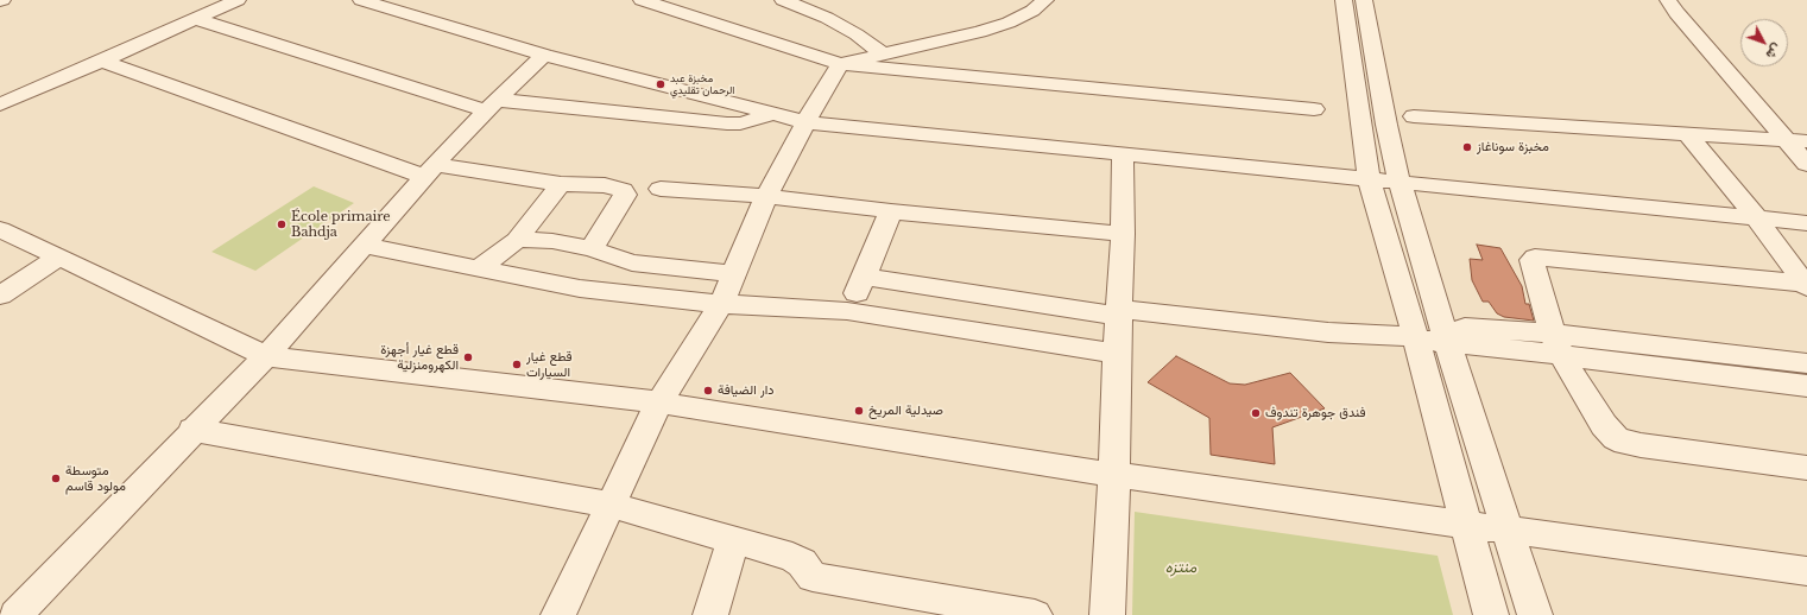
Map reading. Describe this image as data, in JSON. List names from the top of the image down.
{
  "parks": ["منتزه"],
  "places": [
    "مخبزة عبد الرحمان تقليدي",
    "مخبزة سوناغاز",
    "École primaire Bahdja",
    "قطع غيار أجهزة الكهرومنزلية",
    "قطع غيار السيارات",
    "دار الضيافة",
    "صيدلية المريخ",
    "فندق جوهرة تندوف",
    "متوسطة مولود قاسم"
  ],
  "north": "bottom right"
}
